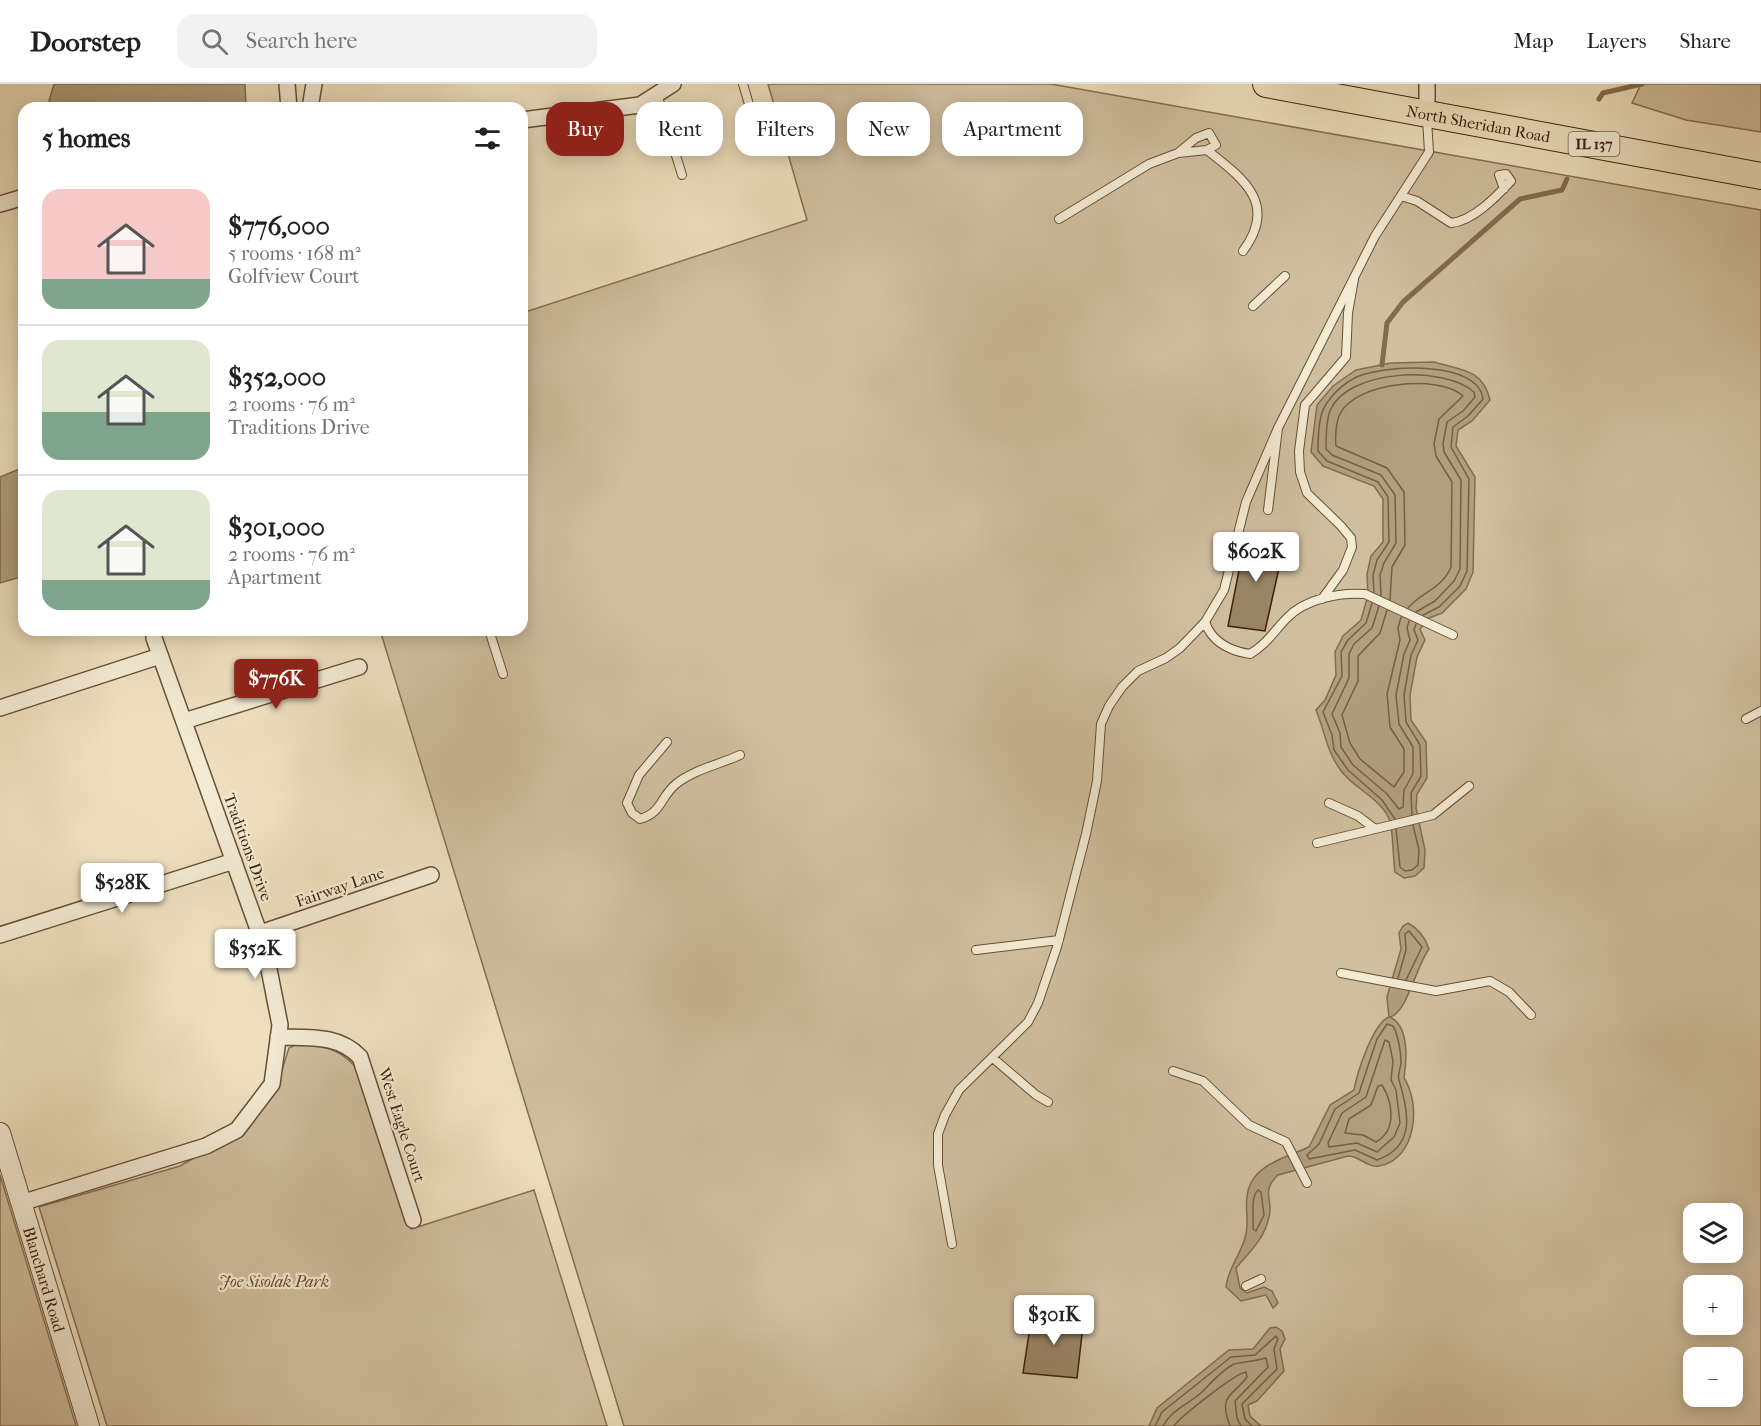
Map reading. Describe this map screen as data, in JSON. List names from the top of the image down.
{
  "streets": {
    "main road": ["North Sheridan Road", "IL 137"],
    "street": [
      "Traditions Drive",
      "Fairway Lane",
      "West Eagle Court",
      "Blanchard Road"
    ]
  },
  "crossings": [
    ["Traditions Drive", "Fairway Lane"],
    ["Traditions Drive", "West Eagle Court"],
    ["Traditions Drive", "Blanchard Road"]
  ],
  "parks": ["Joe Sisolak Park"],
  "page": {
    "header": "Doorstep",
    "search": "Search here",
    "nav": ["Map", "Layers", "Share"],
    "chip": [
      "Buy",
      "Rent",
      "Filters",
      "New",
      "Apartment"
    ],
    "heading": "5 homes",
    "list": [
      {
        "name": "$776,000",
        "note": "5 rooms · 168 m² · Golfview Court"
      },
      {
        "name": "$352,000",
        "note": "2 rooms · 76 m² · Traditions Drive"
      },
      {
        "name": "$301,000",
        "note": "2 rooms · 76 m² · Apartment"
      }
    ],
    "price": [
      "$602K",
      "$776K",
      "$528K",
      "$352K",
      "$301K"
    ],
    "map_buttons": ["+", "−"]
  }
}
